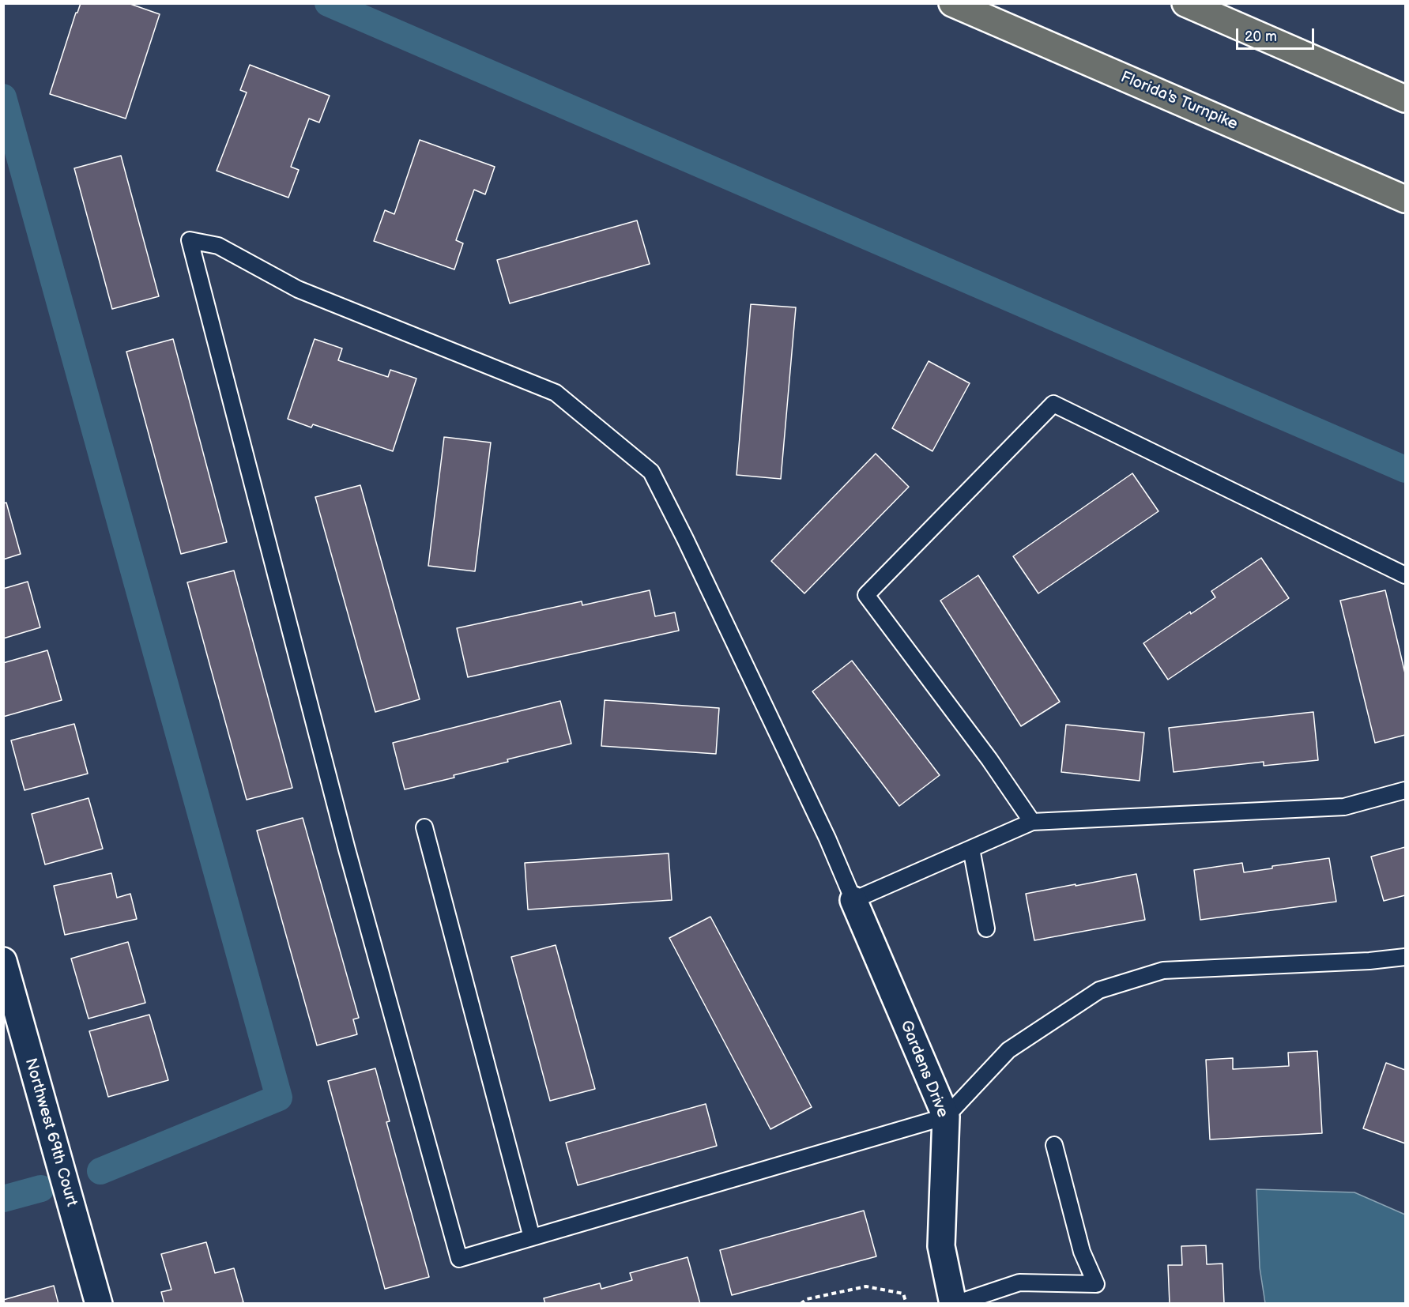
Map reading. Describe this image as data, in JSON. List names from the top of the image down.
{
  "streets": {
    "highway": ["Florida's Turnpike"],
    "street": ["Gardens Drive", "Northwest 69th Court"]
  },
  "scale_bar": "20 m"
}
